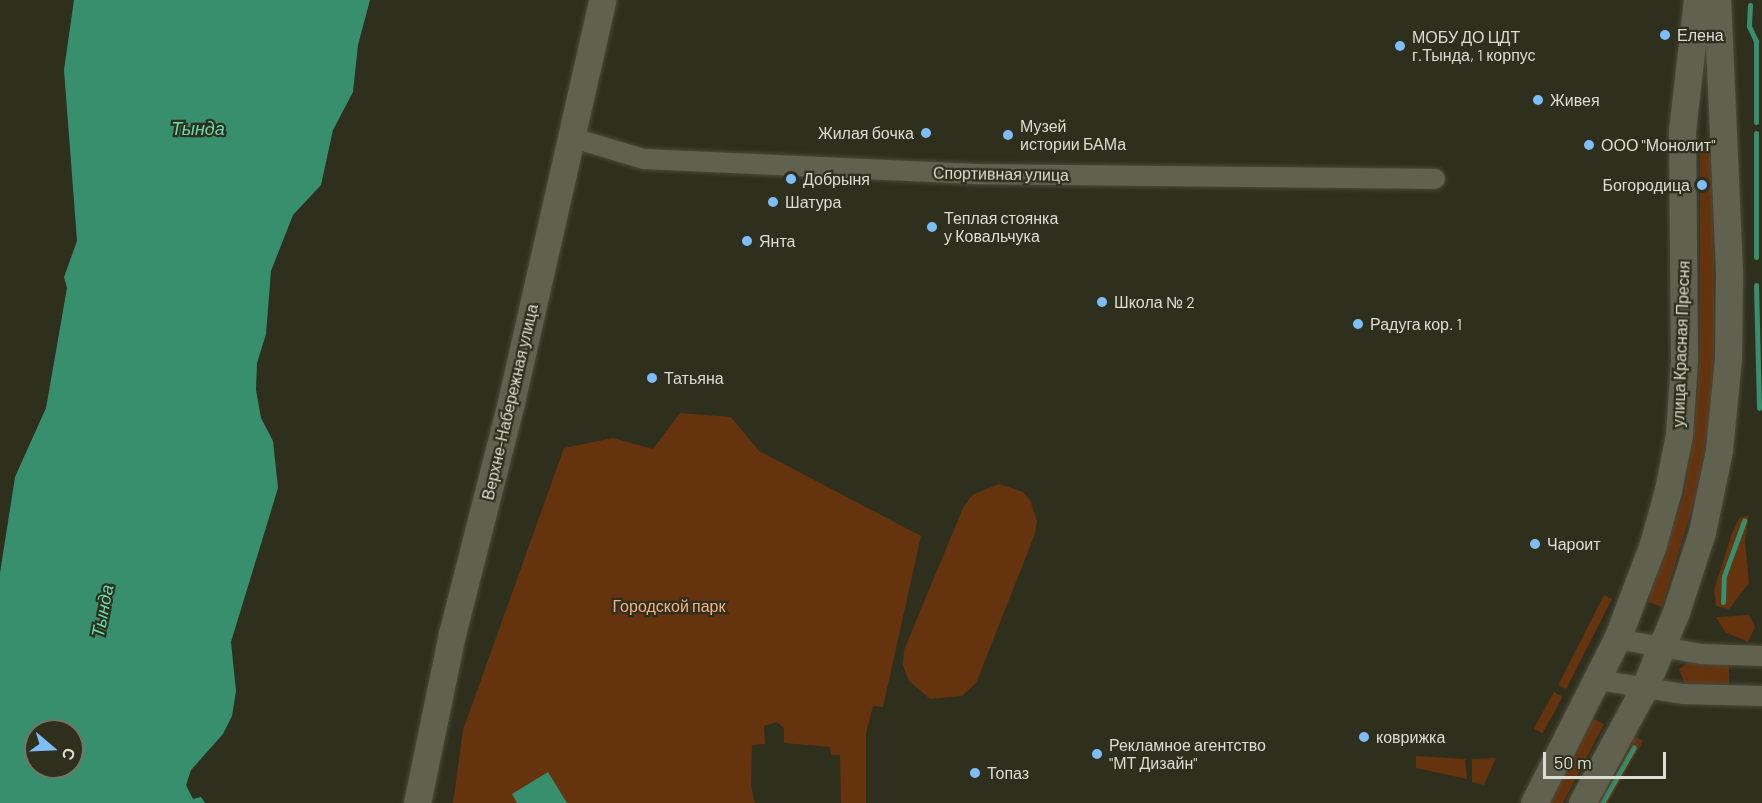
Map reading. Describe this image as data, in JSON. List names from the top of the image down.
{
  "streets": {
    "street": ["Спортивная улица", "улица Красная Пресня", "Верхне-Набережная улица"]
  },
  "crossings": [
    ["Спортивная улица", "Верхне-Набережная улица"]
  ],
  "water": ["Тында"],
  "parks": ["Городской парк"],
  "places": [
    "Елена",
    "МОБУ ДО ЦДТ г.Тында, 1 корпус",
    "Живея",
    "Жилая бочка",
    "Музей истории БАМа",
    "ООО \"Монолит\"",
    "Добрыня",
    "Богородица",
    "Шатура",
    "Теплая стоянка у Ковальчука",
    "Янта",
    "Школа № 2",
    "Радуга кор. 1",
    "Татьяна",
    "Чароит",
    "коврижка",
    "Рекламное агентство \"МТ Дизайн\"",
    "Топаз"
  ],
  "scale_bar": "50 m",
  "north": "right"
}
